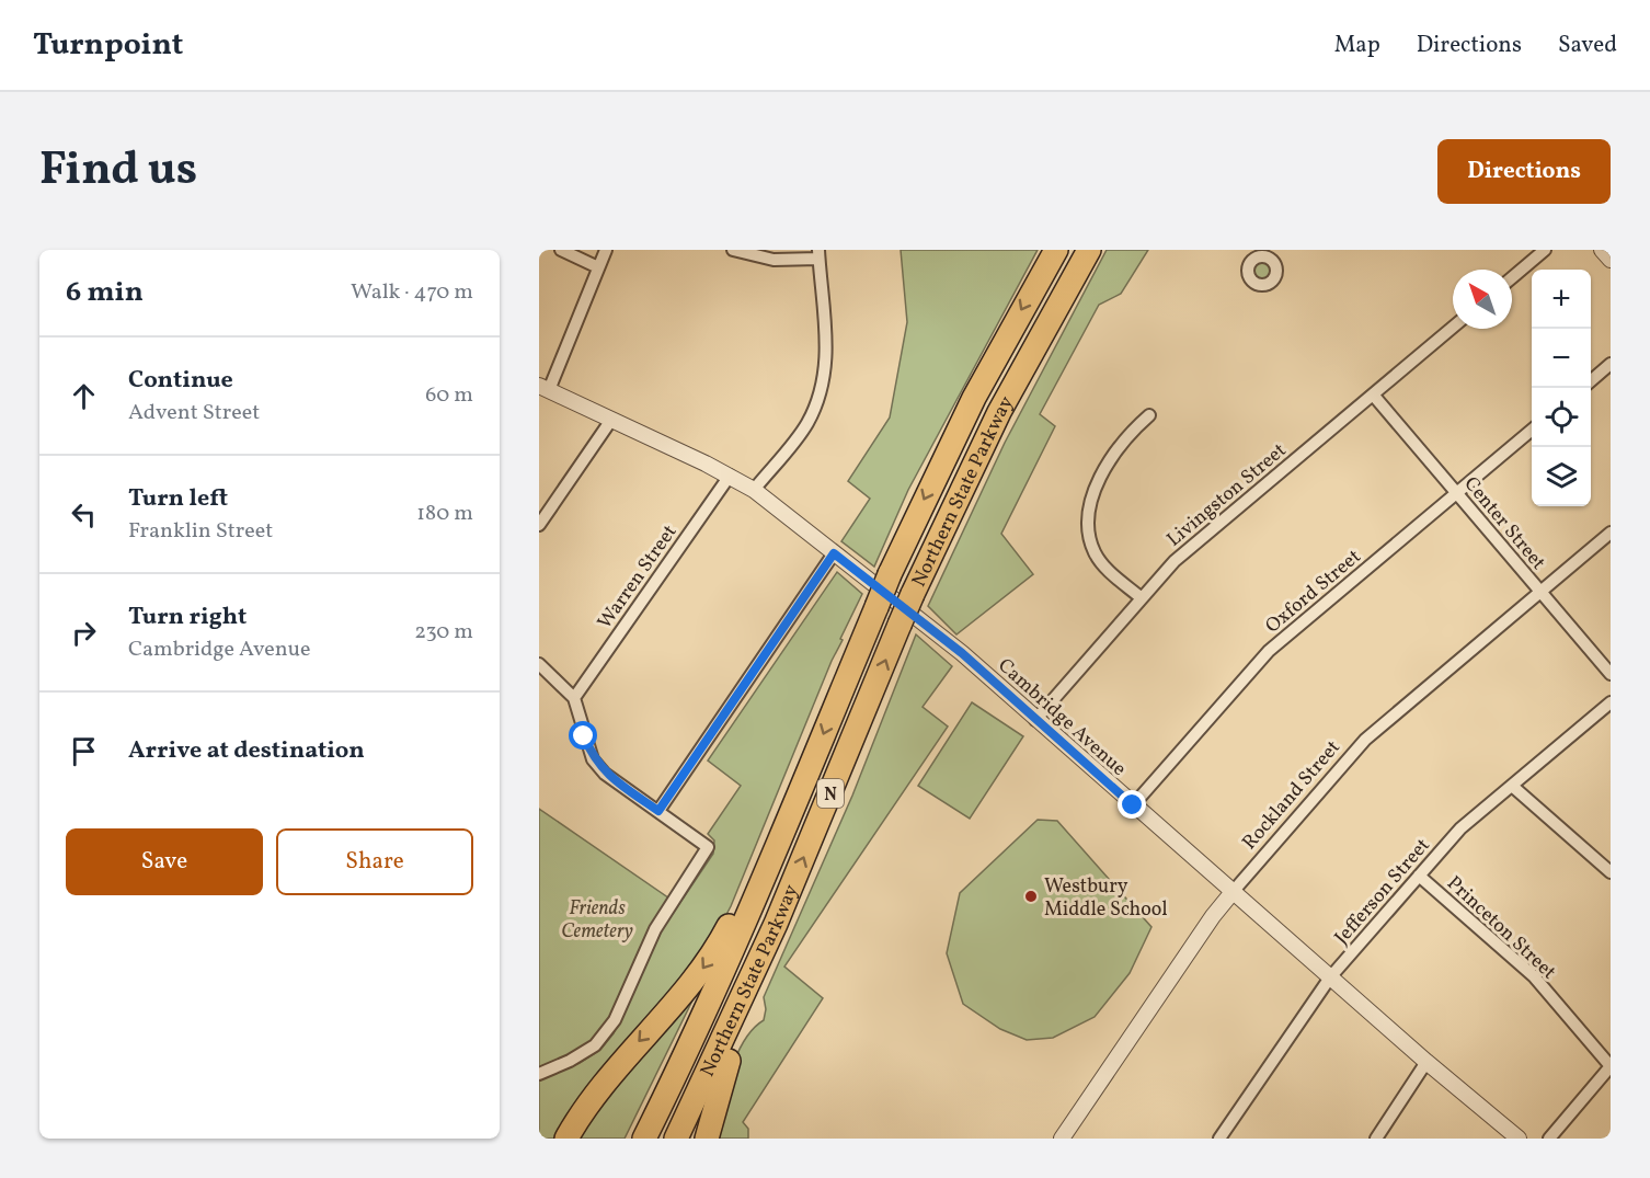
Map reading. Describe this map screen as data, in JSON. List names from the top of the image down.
{
  "streets": {
    "highway": ["Northern State Parkway", "N"],
    "street": [
      "Livingston Street",
      "Center Street",
      "Warren Street",
      "Oxford Street",
      "Cambridge Avenue",
      "Rockland Street",
      "Jefferson Street",
      "Princeton Street"
    ]
  },
  "crossings": [
    ["Livingston Street", "Center Street"],
    ["Livingston Street", "Cambridge Avenue"],
    ["Center Street", "Oxford Street"],
    ["Center Street", "Rockland Street"],
    ["Warren Street", "Cambridge Avenue"],
    ["Oxford Street", "Cambridge Avenue"],
    ["Cambridge Avenue", "Rockland Street"],
    ["Cambridge Avenue", "Jefferson Street"],
    ["Jefferson Street", "Princeton Street"]
  ],
  "parks": ["Friends Cemetery"],
  "places": ["Westbury Middle School"],
  "north": "top left",
  "page": {
    "header": "Turnpoint",
    "nav": ["Map", "Directions", "Saved"],
    "title": "Find us",
    "buttons": [
      "Directions",
      ["Save", "Share"]
    ],
    "heading": ["6 min", "Walk · 470 m"],
    "map_buttons": ["+", "−"],
    "list": [
      ["Continue", "Advent Street", "60 m"],
      ["Turn left", "Franklin Street", "180 m"],
      ["Turn right", "Cambridge Avenue", "230 m"],
      "Arrive at destination"
    ]
  }
}
